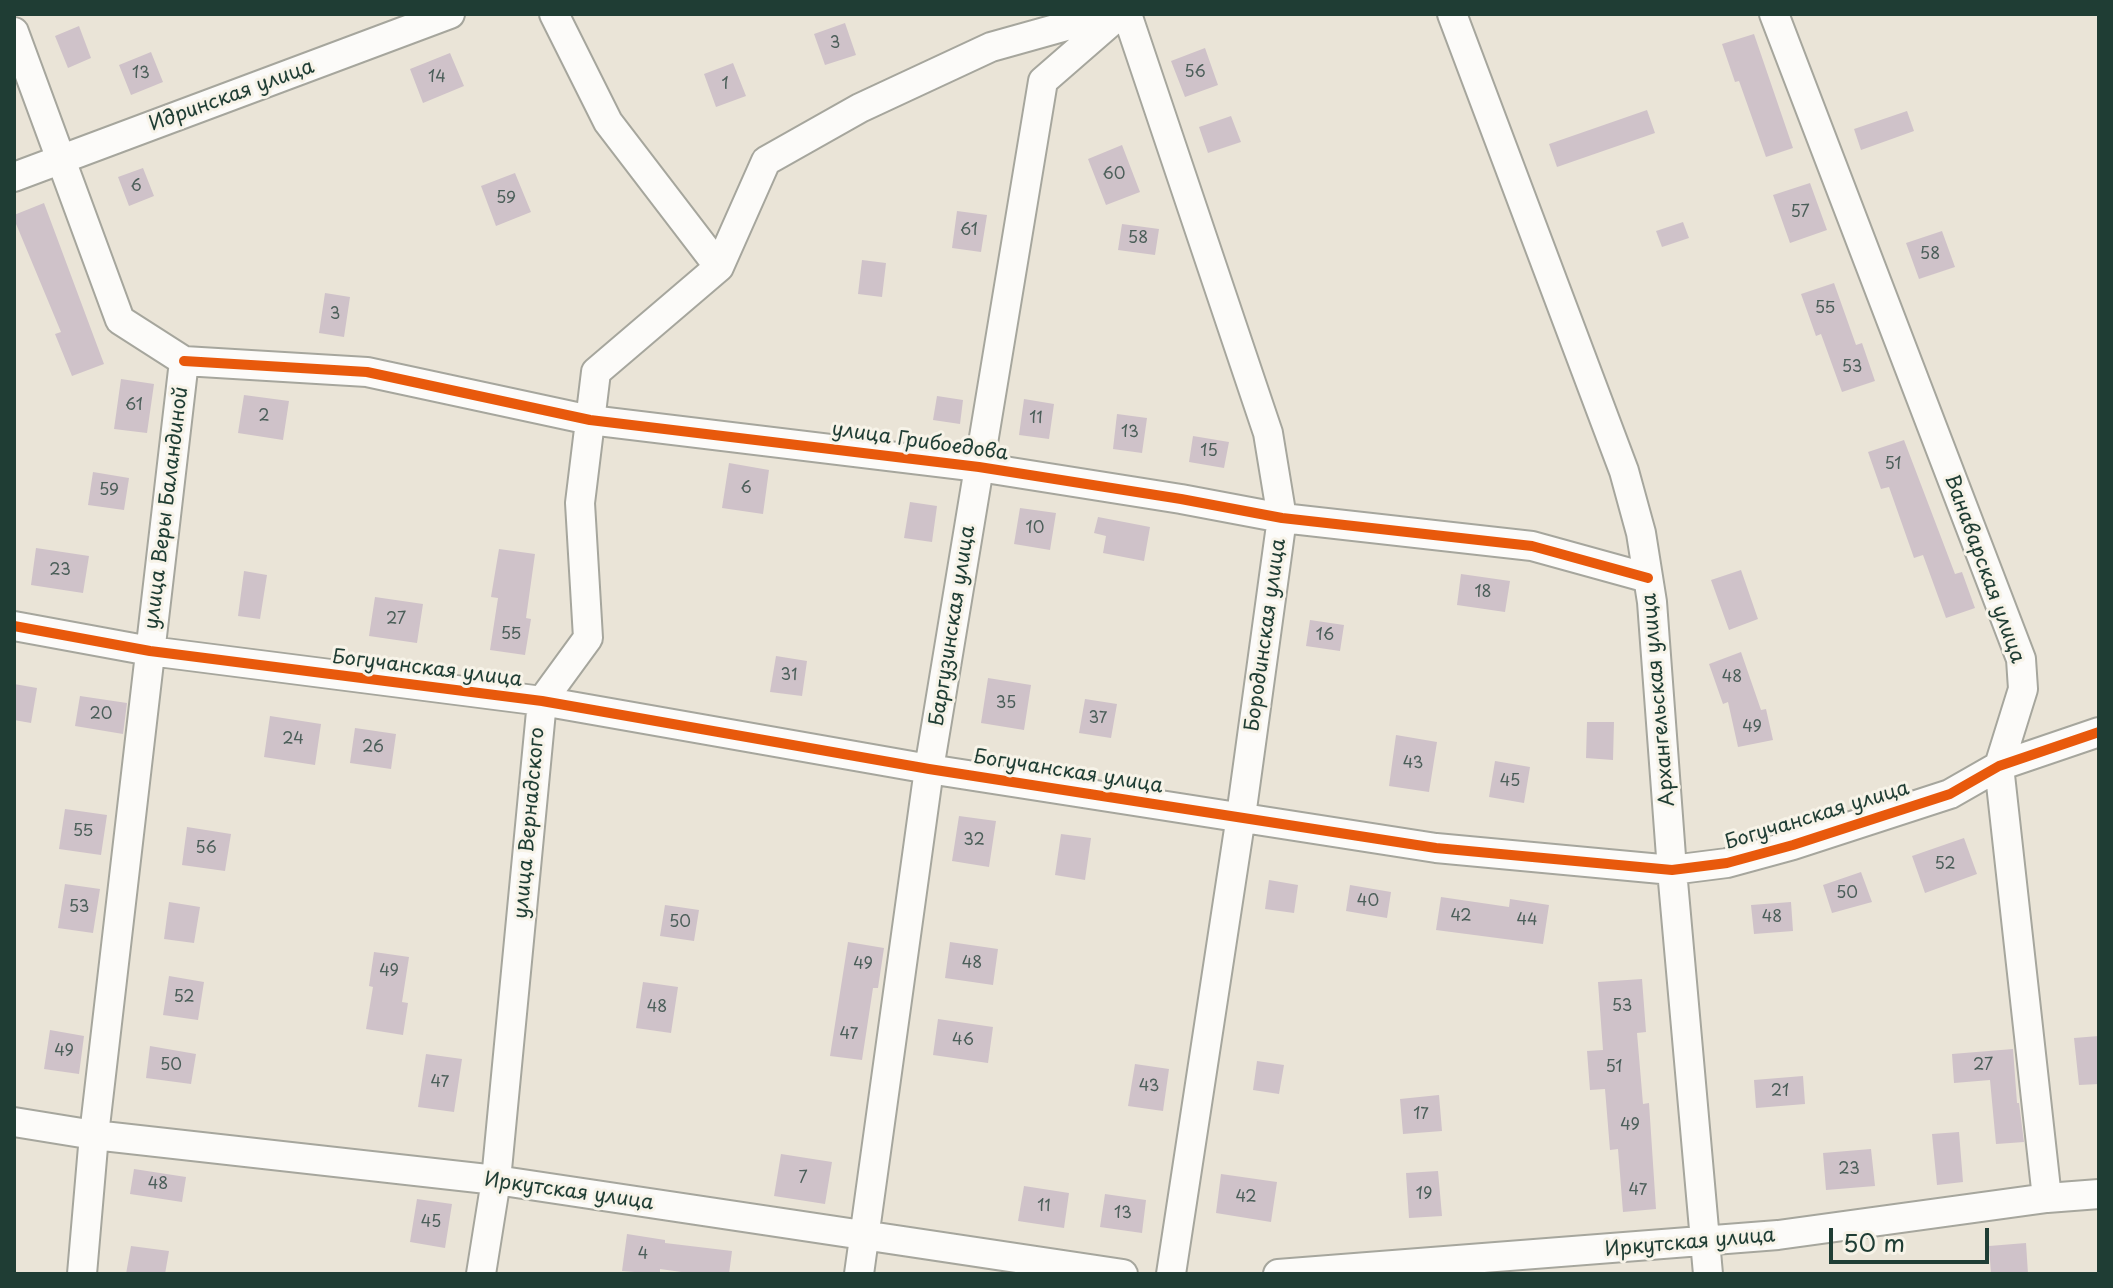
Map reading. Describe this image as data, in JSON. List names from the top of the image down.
{
  "streets": {
    "street": [
      "Идринская улица",
      "улица Грибоедова",
      "улица Веры Баландиной",
      "Ванаварская улица",
      "Баргузинская улица",
      "Бородинская улица",
      "Богучанская улица",
      "Архангельская улица",
      "улица Вернадского",
      "Иркутская улица"
    ]
  },
  "crossings": [
    ["Идринская улица", "улица Веры Баландиной"],
    ["улица Грибоедова", "улица Веры Баландиной"],
    ["улица Грибоедова", "Баргузинская улица"],
    ["улица Грибоедова", "Бородинская улица"],
    ["улица Грибоедова", "Архангельская улица"],
    ["улица Грибоедова", "улица Вернадского"],
    ["улица Веры Баландиной", "Богучанская улица"],
    ["улица Веры Баландиной", "Иркутская улица"],
    ["Ванаварская улица", "Богучанская улица"],
    ["Ванаварская улица", "Иркутская улица"],
    ["Баргузинская улица", "Богучанская улица"],
    ["Баргузинская улица", "Иркутская улица"],
    ["Бородинская улица", "Богучанская улица"],
    ["Богучанская улица", "Архангельская улица"],
    ["Богучанская улица", "улица Вернадского"],
    ["Архангельская улица", "Иркутская улица"],
    ["улица Вернадского", "Иркутская улица"]
  ],
  "house_numbers": [
    "3",
    "56",
    "13",
    "14",
    "1",
    "60",
    "6",
    "59",
    "57",
    "61",
    "58",
    "58",
    "55",
    "3",
    "53",
    "61",
    "2",
    "11",
    "13",
    "15",
    "51",
    "6",
    "59",
    "10",
    "23",
    "18",
    "27",
    "55",
    "16",
    "31",
    "48",
    "35",
    "20",
    "37",
    "49",
    "24",
    "26",
    "43",
    "45",
    "55",
    "32",
    "56",
    "52",
    "50",
    "40",
    "53",
    "42",
    "48",
    "44",
    "50",
    "48",
    "49",
    "49",
    "52",
    "53",
    "48",
    "47",
    "46",
    "49",
    "50",
    "27",
    "51",
    "47",
    "43",
    "21",
    "17",
    "49",
    "23",
    "7",
    "48",
    "47",
    "19",
    "42",
    "11",
    "13",
    "45",
    "4"
  ],
  "scale_bar": "50 m"
}
